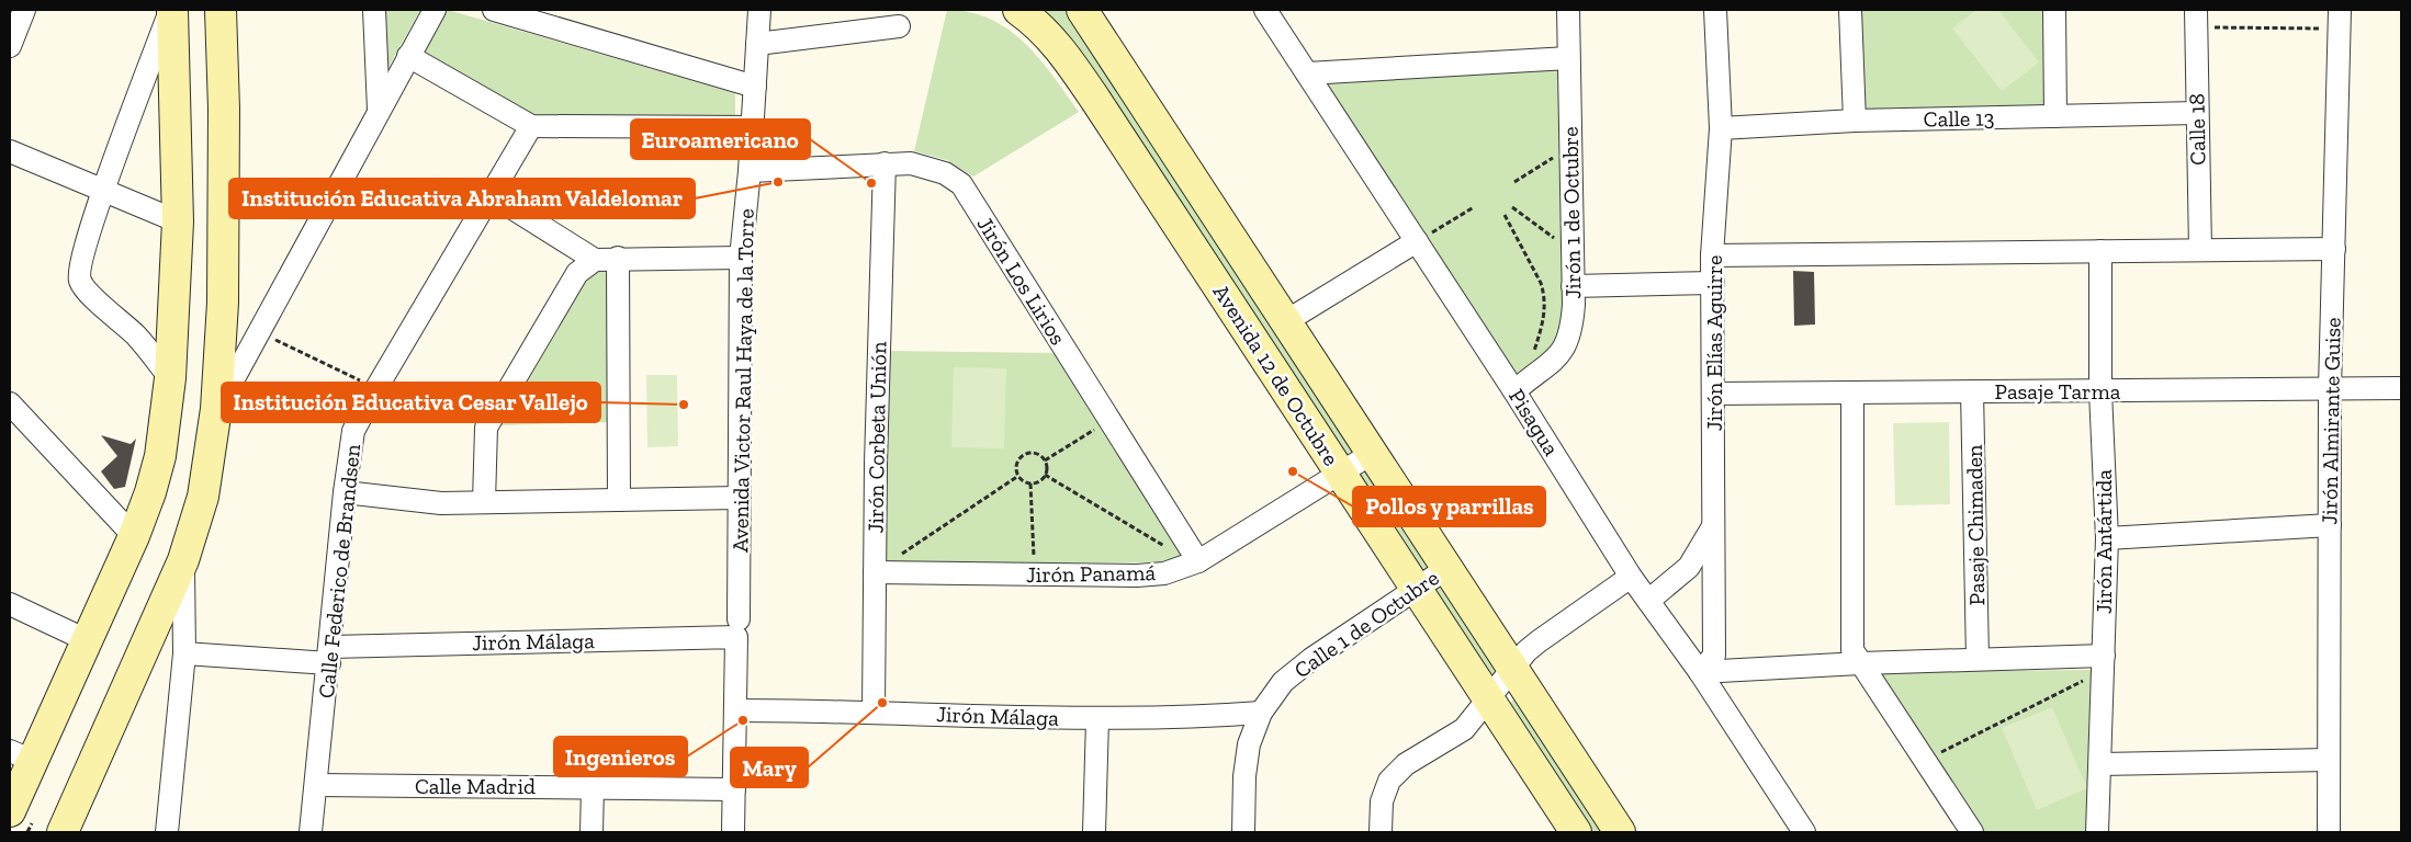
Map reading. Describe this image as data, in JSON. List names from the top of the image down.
{
  "streets": {
    "main road": ["Avenida 12 de Octubre"],
    "street": [
      "Calle 13",
      "Calle 18",
      "Jirón 1 de Octubre",
      "Jirón Los Lirios",
      "Jirón Elías Aguirre",
      "Avenida Victor Raul Haya de la Torre",
      "Pasaje Tarma",
      "Jirón Almirante Guise",
      "Pisagua",
      "Jirón Corbeta Unión",
      "Pasaje Chimaden",
      "Jirón Antártida",
      "Calle Federico de Brandsen",
      "Jirón Panamá",
      "Calle 1 de Octubre",
      "Jirón Málaga",
      "Calle Madrid"
    ]
  },
  "crossings": [
    ["Calle 13", "Calle 18"],
    ["Calle 13", "Jirón Elías Aguirre"],
    ["Jirón 1 de Octubre", "Pisagua"],
    ["Jirón Los Lirios", "Avenida Victor Raul Haya de la Torre"],
    ["Jirón Los Lirios", "Jirón Corbeta Unión"],
    ["Jirón Los Lirios", "Jirón Panamá"],
    ["Jirón Elías Aguirre", "Pasaje Tarma"],
    ["Jirón Elías Aguirre", "Pisagua"],
    ["Avenida 12 de Octubre", "Jirón Panamá"],
    ["Avenida 12 de Octubre", "Calle 1 de Octubre"],
    ["Avenida Victor Raul Haya de la Torre", "Jirón Málaga"],
    ["Avenida Victor Raul Haya de la Torre", "Calle Madrid"],
    ["Pasaje Tarma", "Jirón Almirante Guise"],
    ["Pasaje Tarma", "Pasaje Chimaden"],
    ["Pasaje Tarma", "Jirón Antártida"],
    ["Jirón Corbeta Unión", "Jirón Panamá"],
    ["Jirón Corbeta Unión", "Jirón Málaga"],
    ["Calle Federico de Brandsen", "Jirón Málaga"],
    ["Calle Federico de Brandsen", "Calle Madrid"],
    ["Calle 1 de Octubre", "Jirón Málaga"]
  ],
  "places": [
    "Institución Educativa Abraham Valdelomar",
    "Euroamericano",
    "Institución Educativa Cesar Vallejo",
    "Pollos y parrillas",
    "Mary",
    "Ingenieros"
  ]
}
